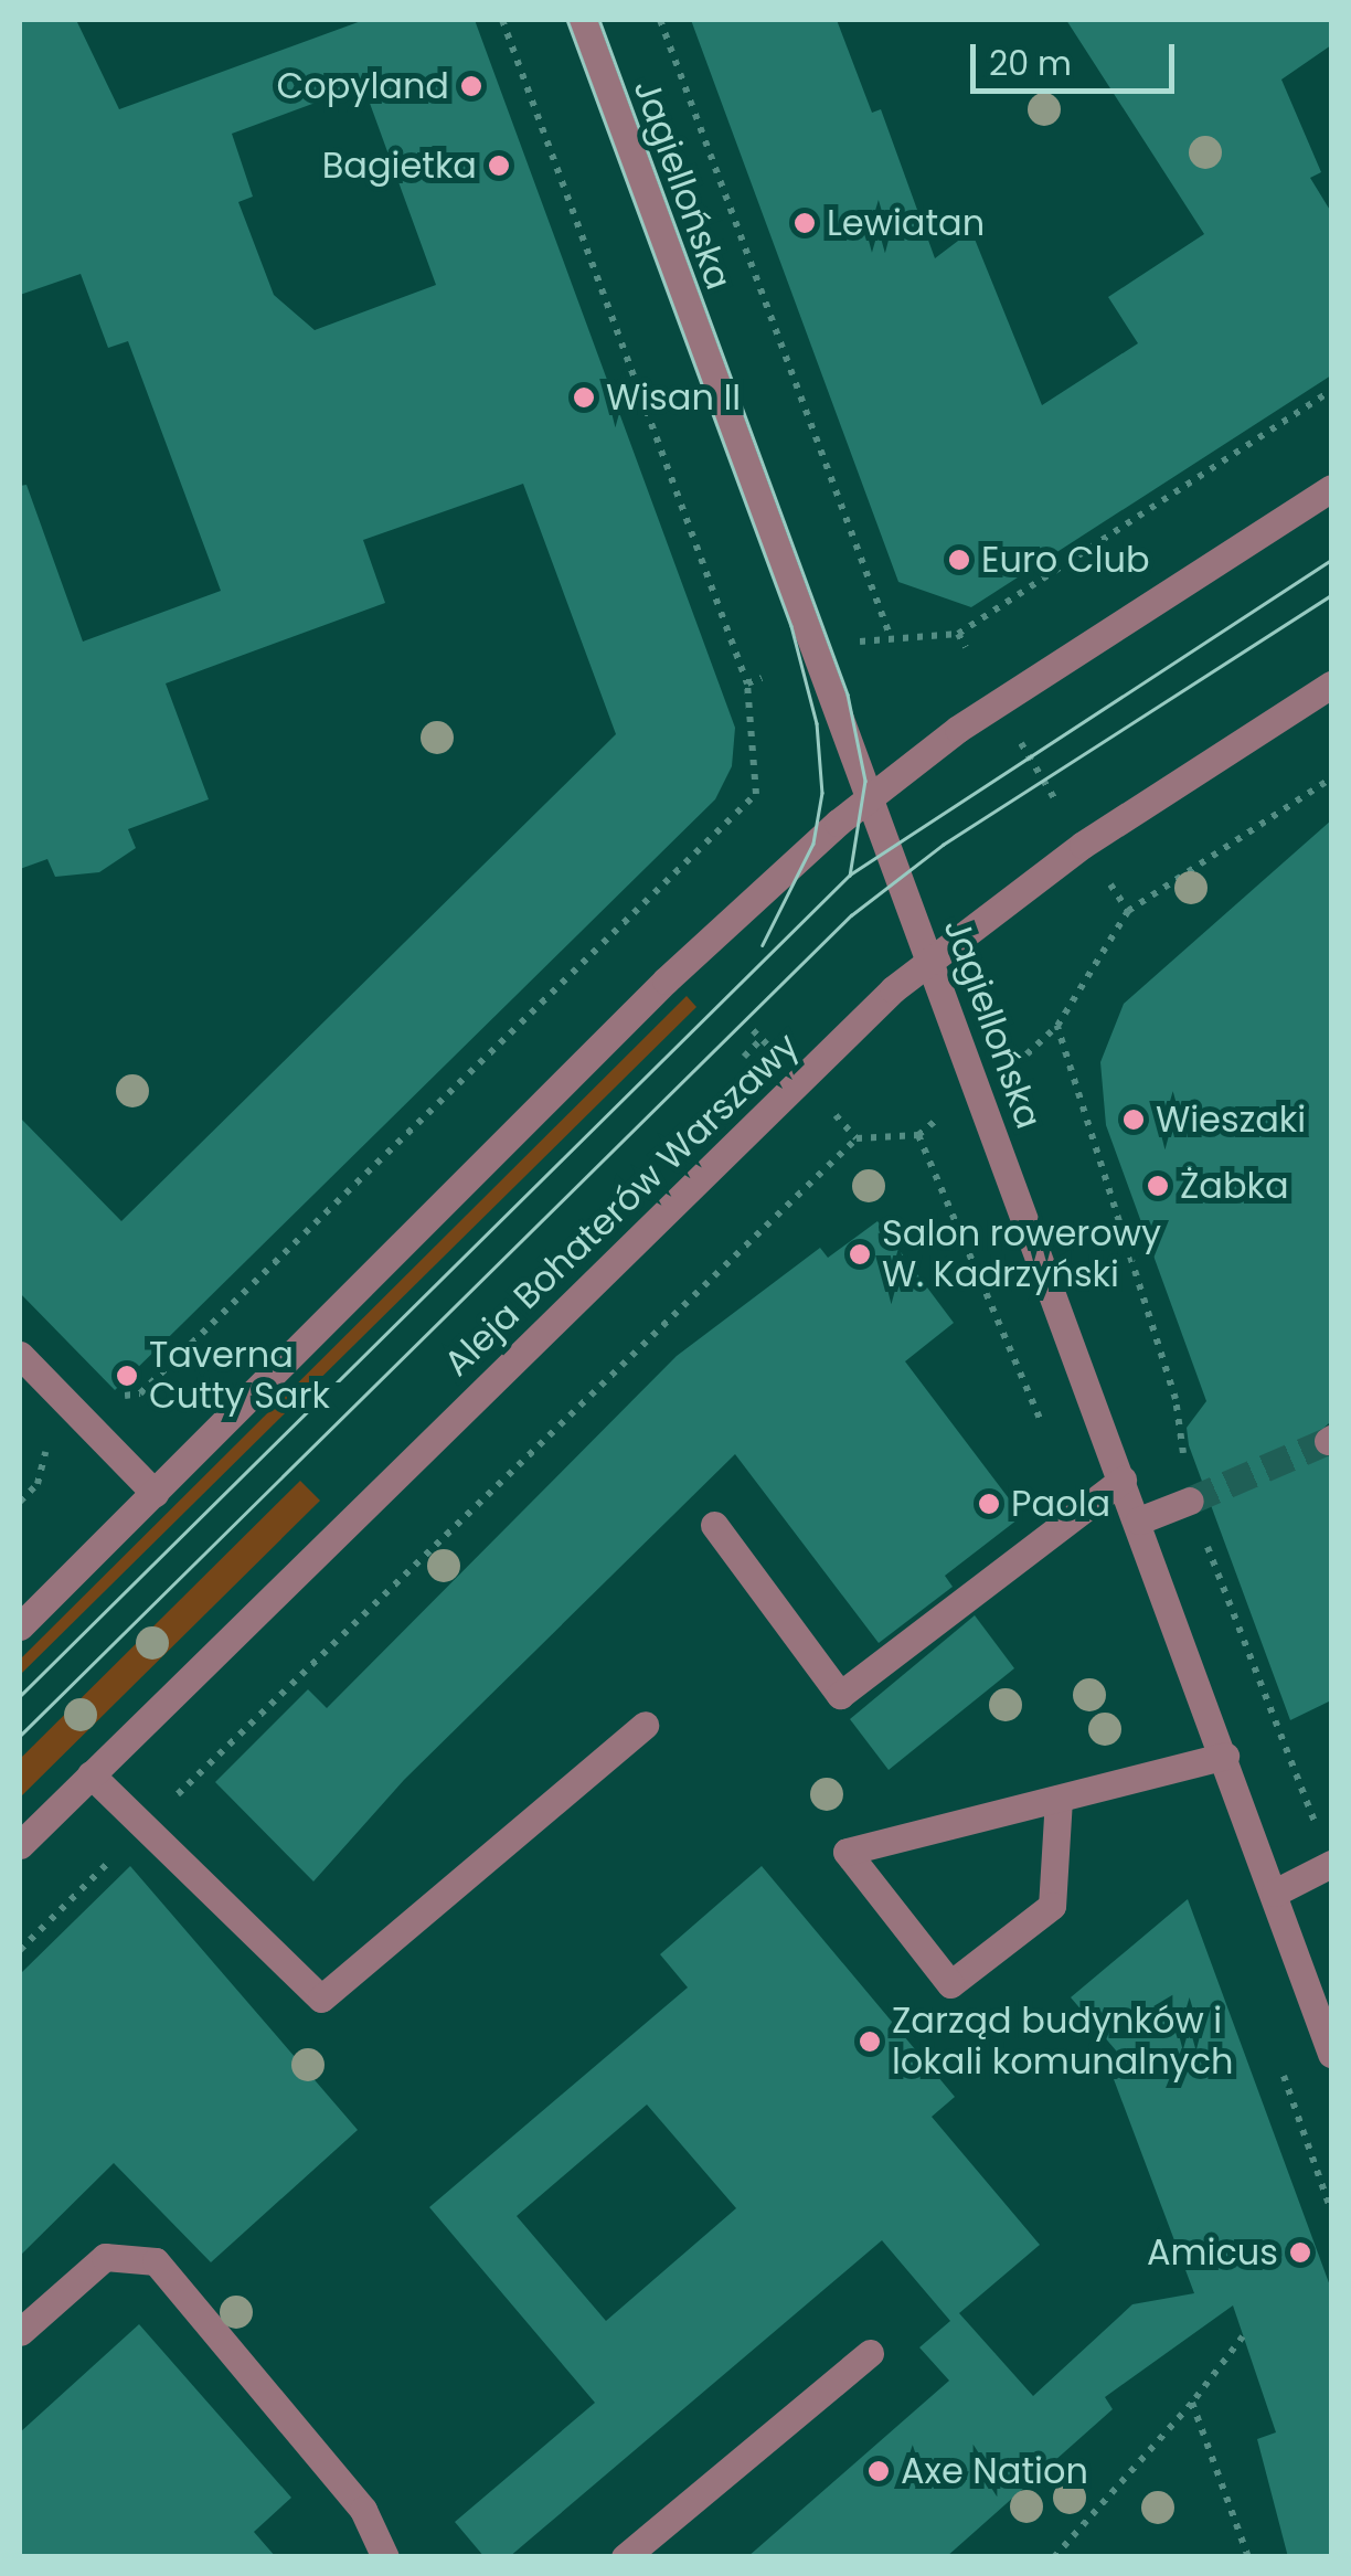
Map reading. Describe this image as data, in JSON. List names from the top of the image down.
{
  "streets": {
    "street": ["Jagiellońska", "Aleja Bohaterów Warszawy"]
  },
  "crossings": [
    ["Jagiellońska", "Aleja Bohaterów Warszawy"]
  ],
  "places": [
    "Copyland",
    "Bagietka",
    "Lewiatan",
    "Wisan II",
    "Euro Club",
    "Wieszaki",
    "Żabka",
    "Salon rowerowy W. Kadrzyński",
    "Taverna Cutty Sark",
    "Paola",
    "Zarząd budynków i lokali komunalnych",
    "Amicus",
    "Axe Nation"
  ],
  "scale_bar": "20 m"
}
